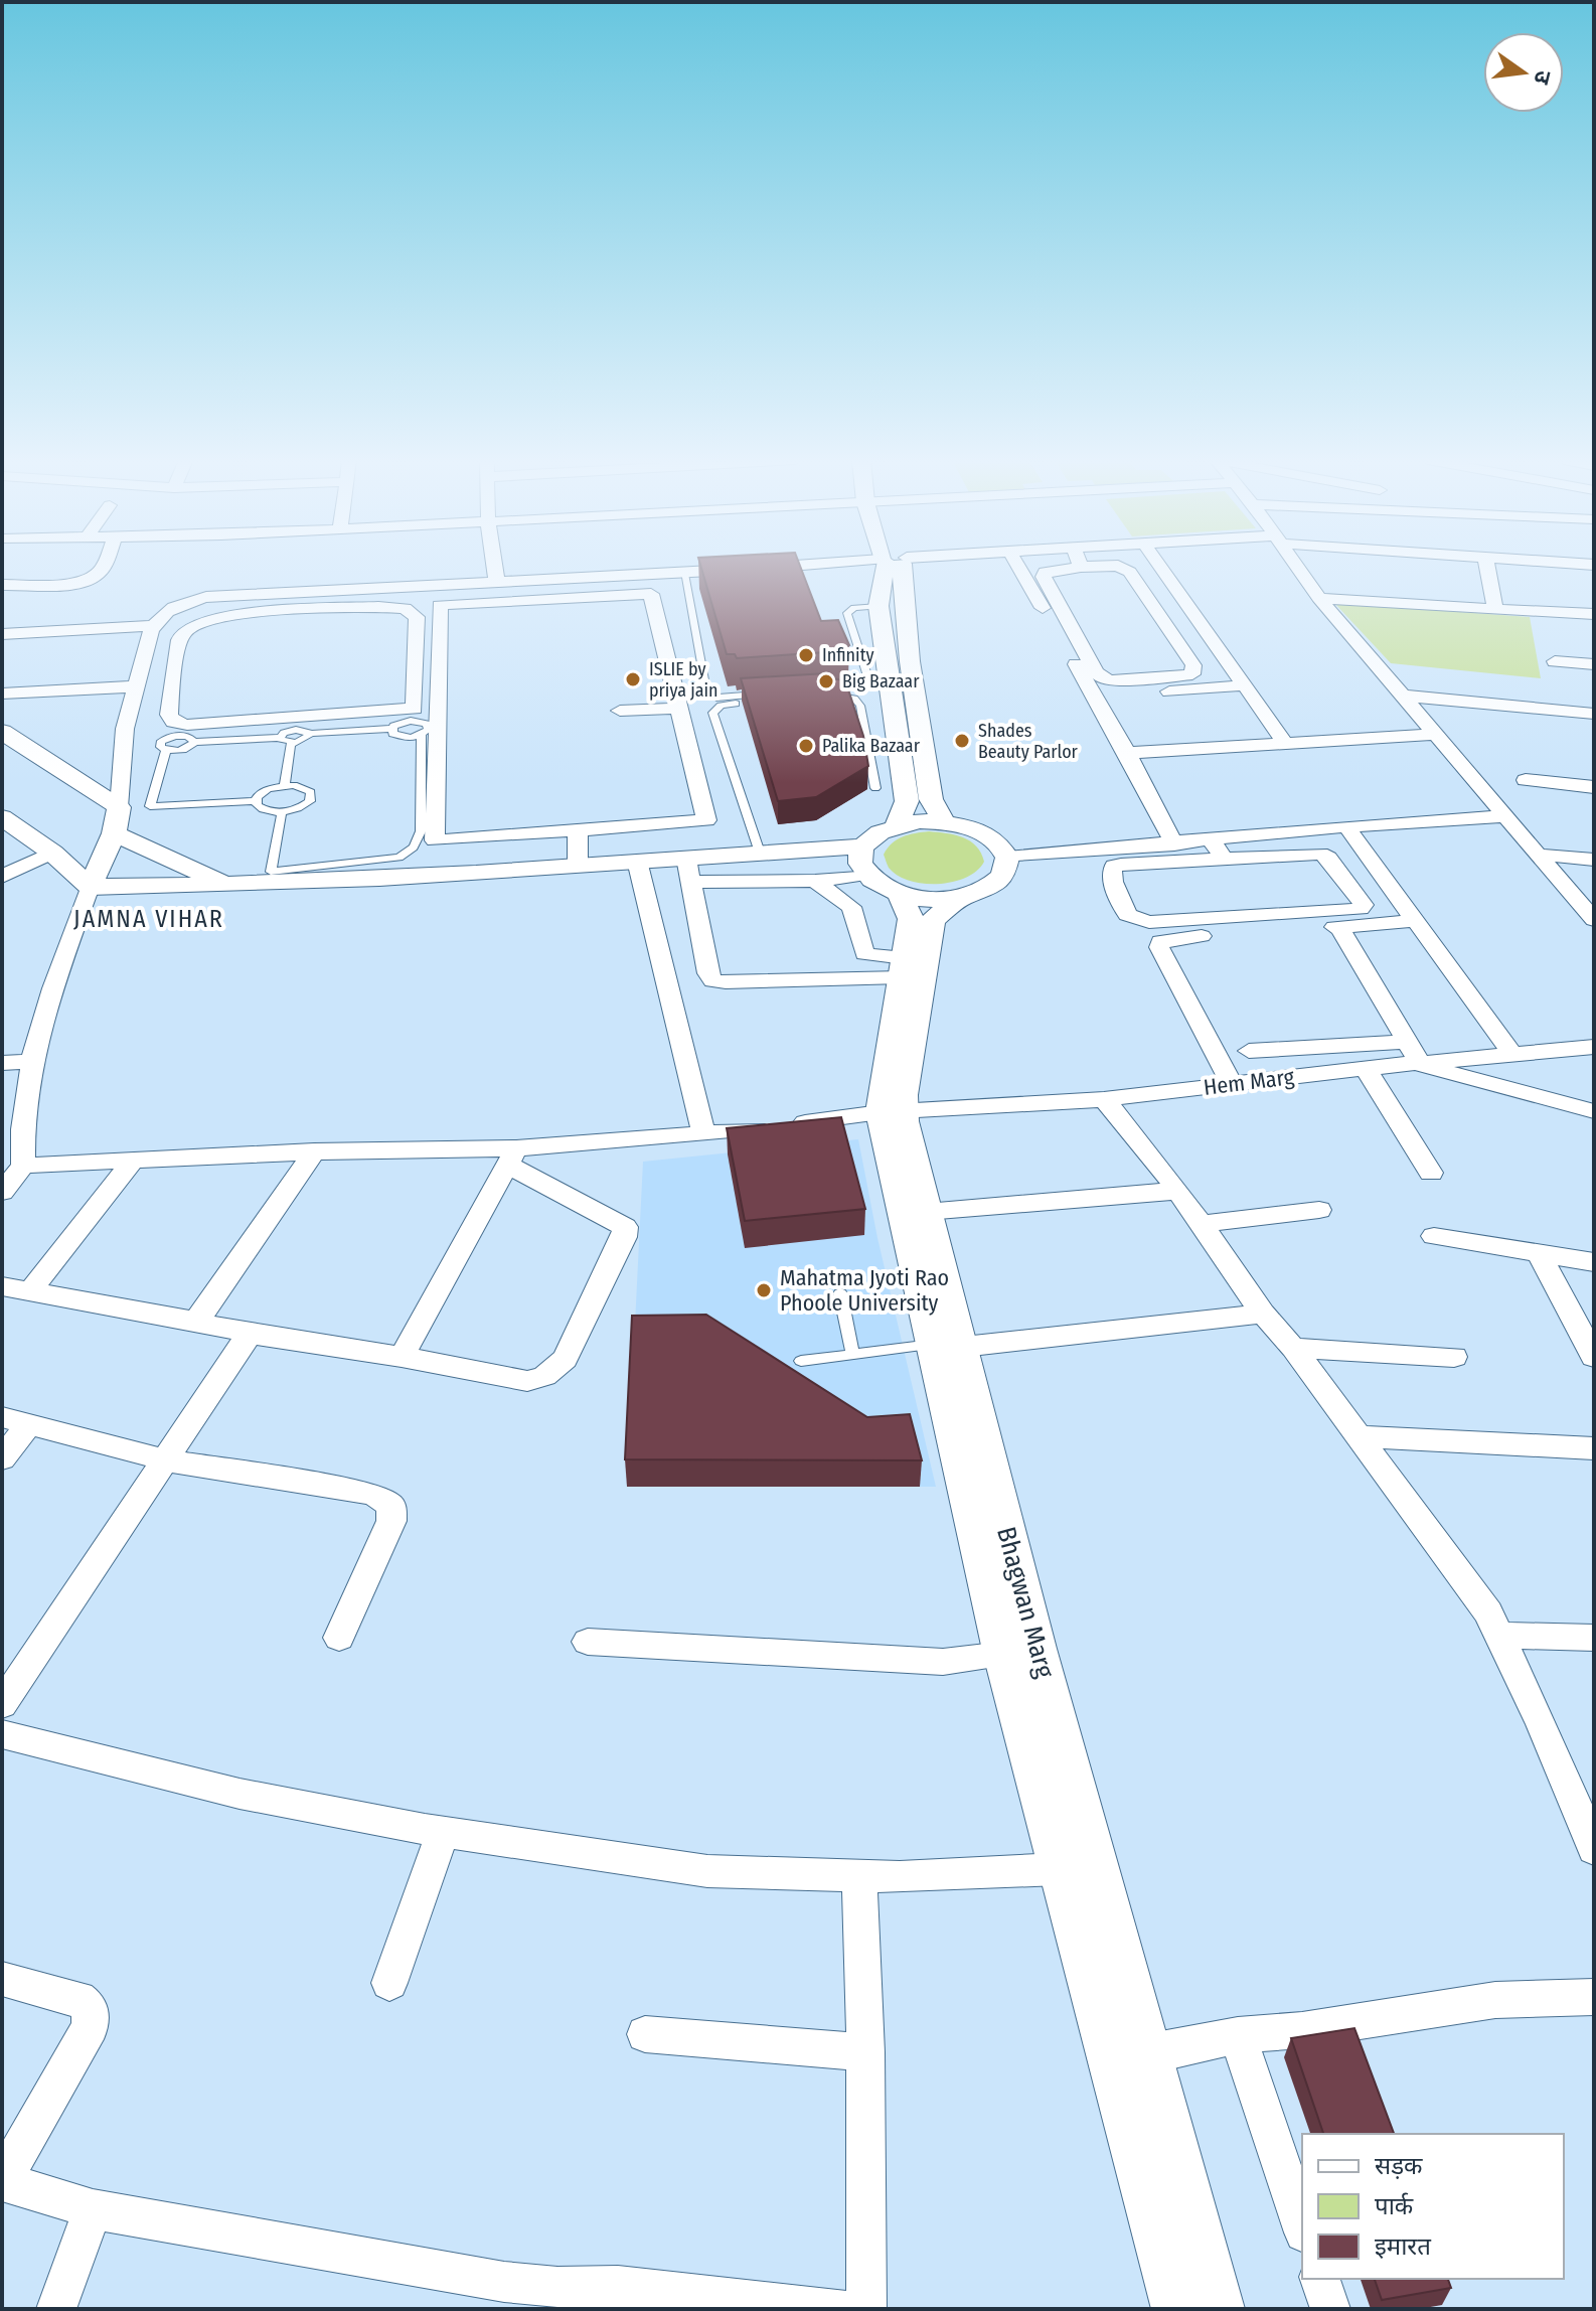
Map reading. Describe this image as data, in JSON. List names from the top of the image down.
{
  "streets": {
    "street": ["Hem Marg", "Bhagwan Marg"]
  },
  "crossings": [
    ["Hem Marg", "Bhagwan Marg"]
  ],
  "districts": ["JAMNA VIHAR"],
  "places": [
    "Infinity",
    "ISLIE by priya jain",
    "Big Bazaar",
    "Shades Beauty Parlor",
    "Palika Bazaar",
    "Mahatma Jyoti Rao Phoole University"
  ],
  "legend": ["सड़क", "पार्क", "इमारत"],
  "north": "right"
}
